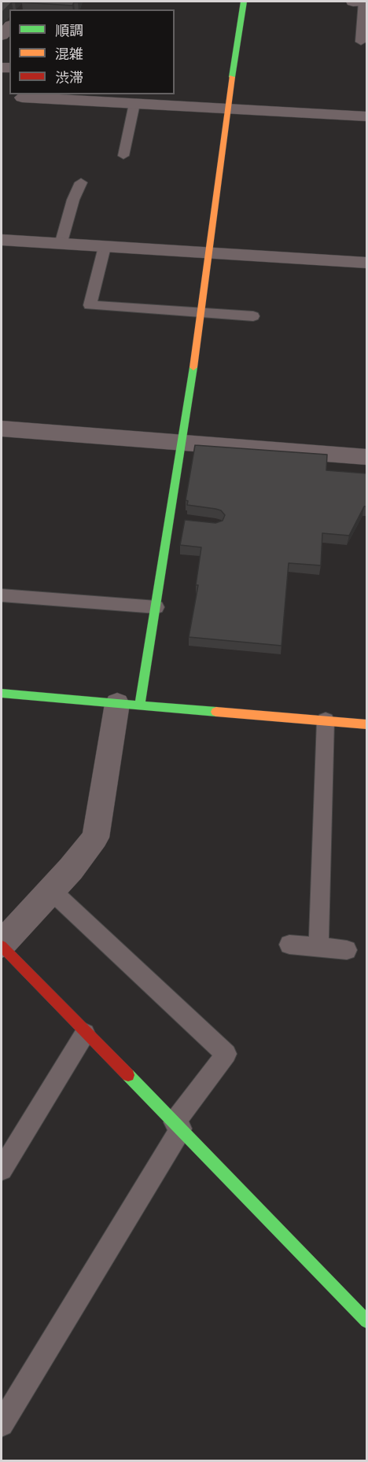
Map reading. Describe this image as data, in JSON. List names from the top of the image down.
{
  "legend": ["順調", "混雑", "渋滞"]
}
